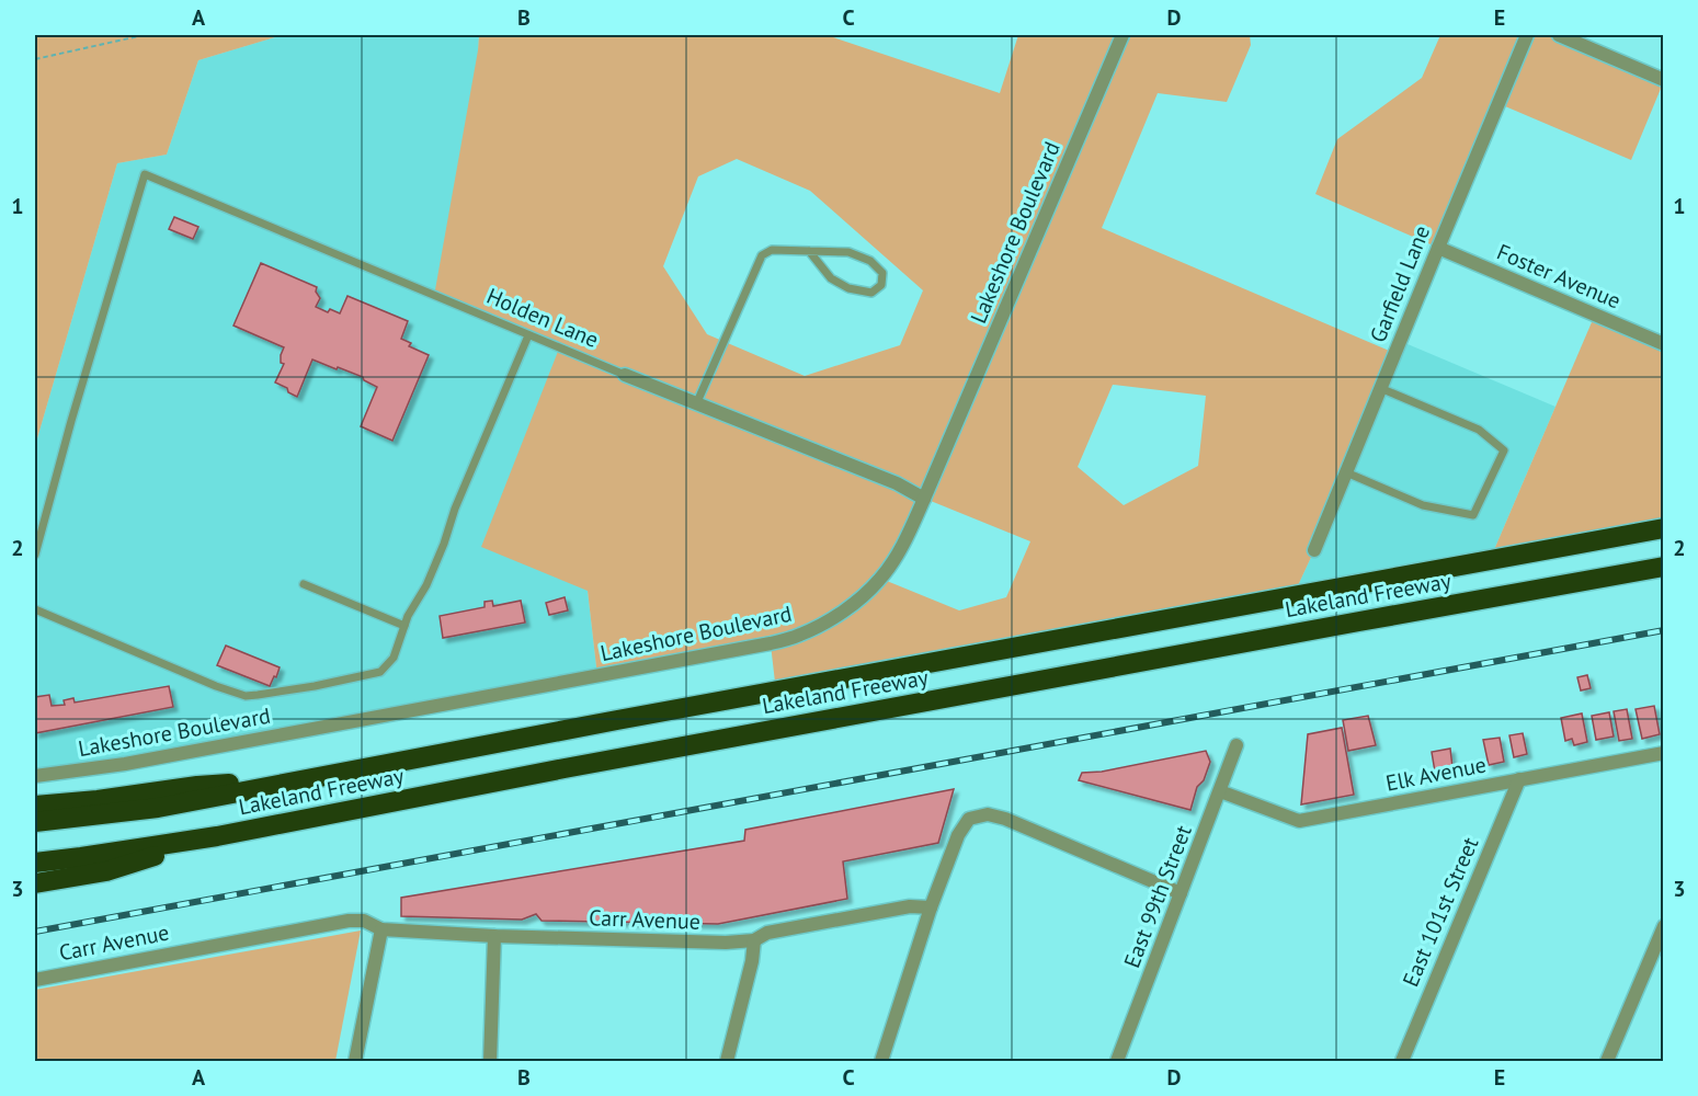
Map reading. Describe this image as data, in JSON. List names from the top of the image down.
{
  "streets": {
    "highway": ["Lakeland Freeway"],
    "street": [
      "Lakeshore Boulevard",
      "Foster Avenue",
      "Garfield Lane",
      "Holden Lane",
      "Elk Avenue",
      "East 99th Street",
      "East 101st Street",
      "Carr Avenue"
    ]
  },
  "crossings": [
    ["Lakeshore Boulevard", "Holden Lane"],
    ["Foster Avenue", "Garfield Lane"],
    ["Elk Avenue", "East 99th Street"],
    ["Elk Avenue", "East 101st Street"]
  ],
  "grid": {
    "columns": [
      "A",
      "B",
      "C",
      "D",
      "E"
    ],
    "rows": ["1", "2", "3"]
  }
}
